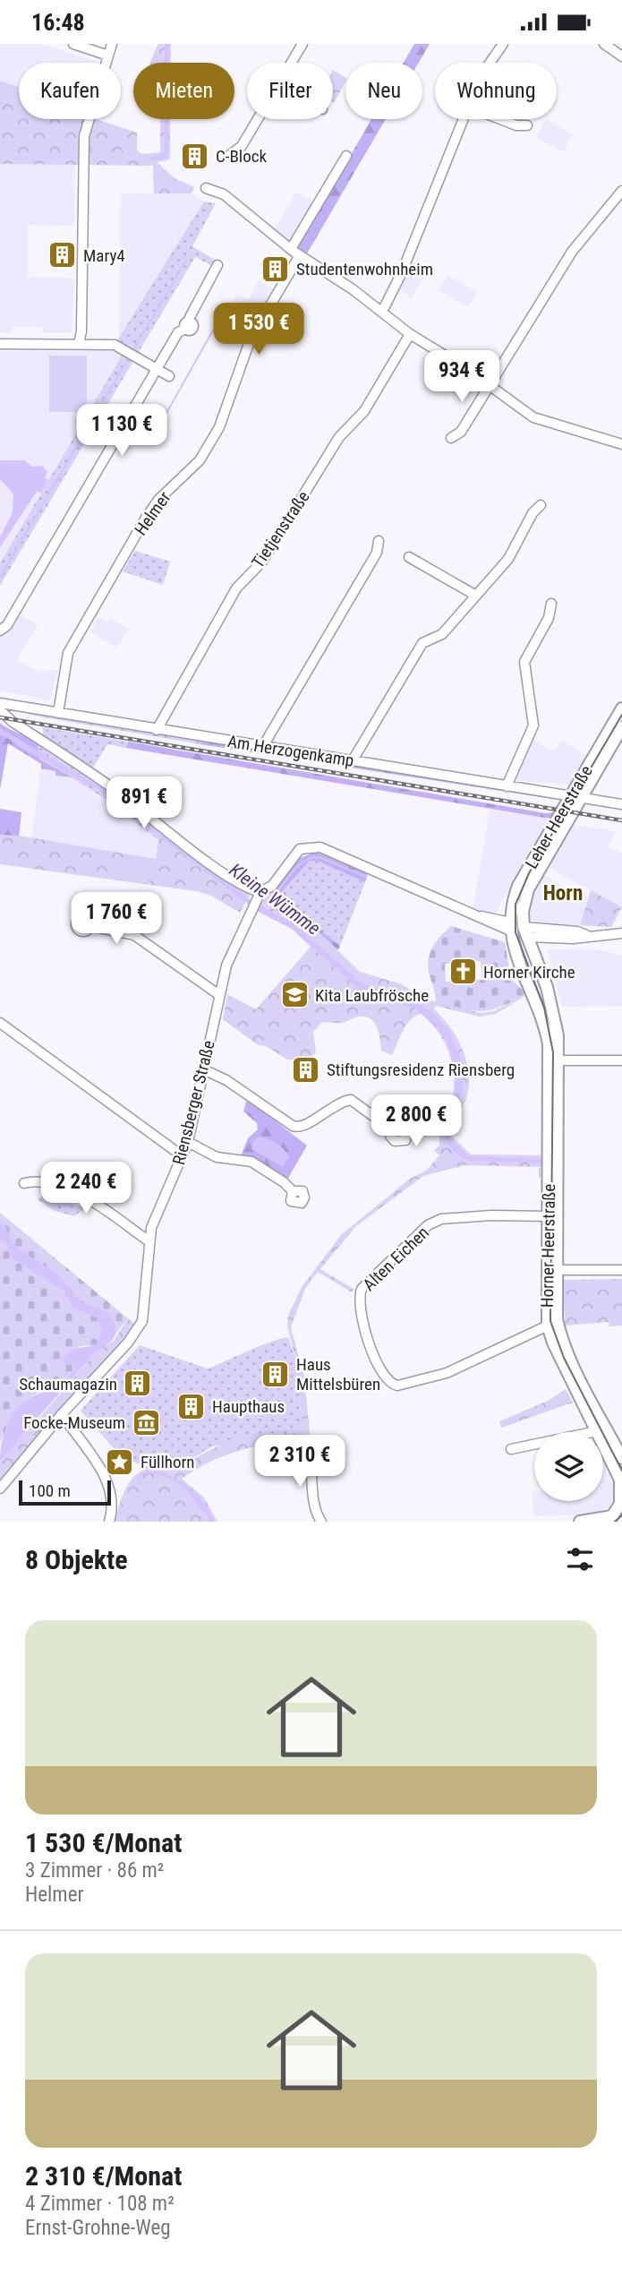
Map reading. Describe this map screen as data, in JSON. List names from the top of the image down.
{
  "streets": {
    "main road": ["Leher Heerstraße", "Horner Heerstraße"],
    "street": [
      "Helmer",
      "Tietjenstraße",
      "Am Herzogenkamp",
      "Riensberger Straße",
      "Alten Eichen"
    ]
  },
  "crossings": [
    ["Helmer", "Am Herzogenkamp"],
    ["Tietjenstraße", "Am Herzogenkamp"],
    ["Am Herzogenkamp", "Leher Heerstraße"],
    ["Leher Heerstraße", "Riensberger Straße"],
    ["Leher Heerstraße", "Horner Heerstraße"],
    ["Riensberger Straße", "Horner Heerstraße"],
    ["Horner Heerstraße", "Alten Eichen"]
  ],
  "districts": ["Horn"],
  "water": ["Kleine Wümme"],
  "places": {
    "building": [
      "C-Block",
      "Mary4",
      "Studentenwohnheim",
      "Stiftungsresidenz Riensberg",
      "Haus Mittelsbüren",
      "Schaumagazin",
      "Haupthaus"
    ],
    "church": ["Horner Kirche"],
    "school or university": ["Kita Laubfrösche"],
    "museum": ["Focke-Museum"],
    "place": ["Füllhorn"]
  },
  "scale_bar": "100 m",
  "page": {
    "status": "16:48",
    "chip": [
      "Kaufen",
      "Mieten",
      "Filter",
      "Neu",
      "Wohnung"
    ],
    "price": [
      "1 530 €",
      "934 €",
      "1 130 €",
      "891 €",
      "1 760 €",
      "2 800 €",
      "2 240 €",
      "2 310 €"
    ],
    "scale": "100 m",
    "heading": "8 Objekte",
    "list": [
      {
        "name": "1 530 €/Monat",
        "note": "3 Zimmer · 86 m² · Helmer"
      },
      {
        "name": "2 310 €/Monat",
        "note": "4 Zimmer · 108 m² · Ernst-Grohne-Weg"
      }
    ]
  }
}
